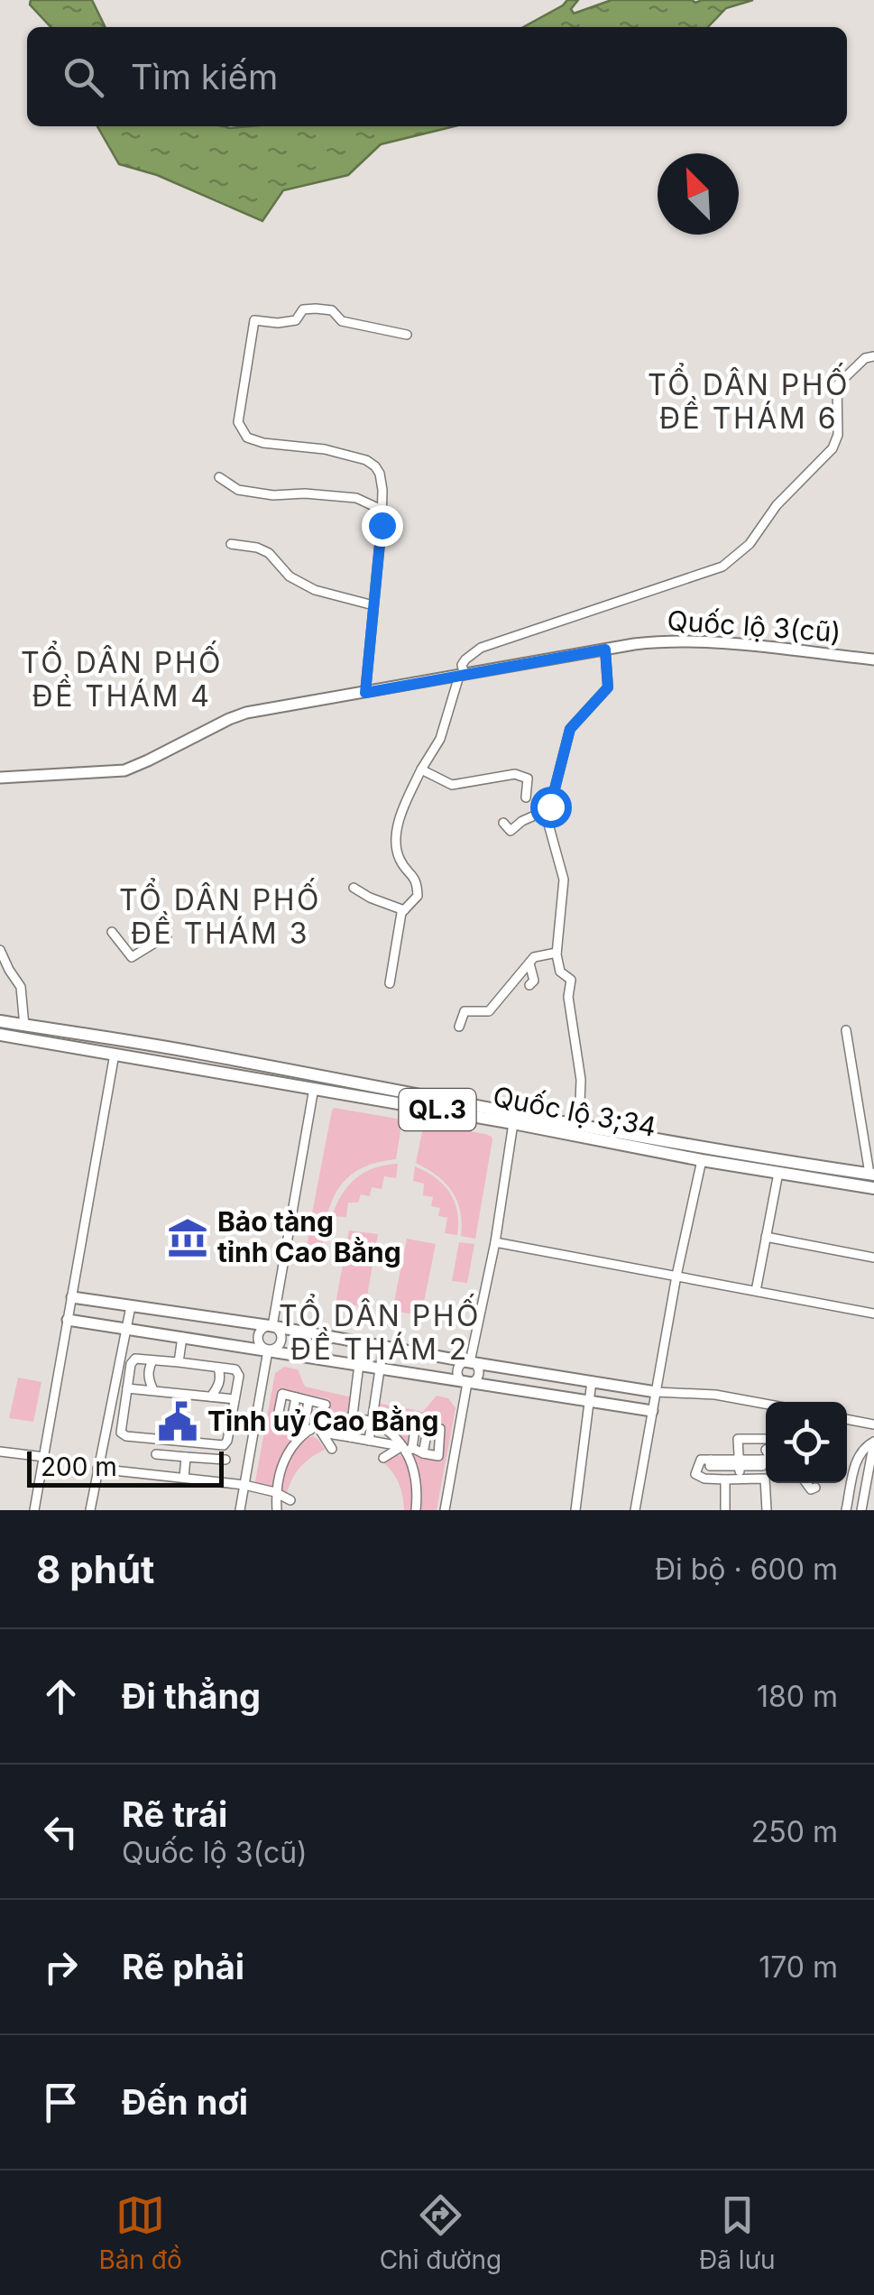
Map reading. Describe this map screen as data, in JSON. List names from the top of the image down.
{
  "streets": {
    "highway": ["QL.3", "Quốc lộ 3;34"],
    "main road": ["Quốc lộ 3(cũ)"]
  },
  "districts": [
    "TỔ DÂN PHỐ ĐỀ THÁM 6",
    "TỔ DÂN PHỐ ĐỀ THÁM 4",
    "TỔ DÂN PHỐ ĐỀ THÁM 3",
    "TỔ DÂN PHỐ ĐỀ THÁM 2"
  ],
  "places": {
    "museum": ["Bảo tàng tỉnh Cao Bằng"],
    "public building": ["Tỉnh uỷ Cao Bằng"]
  },
  "scale_bar": "200 m",
  "north": "top left",
  "page": {
    "search": "Tìm kiếm",
    "scale": "200 m",
    "heading": ["8 phút", "Đi bộ · 600 m"],
    "list": [
      ["Đi thẳng", "180 m"],
      ["Rẽ trái", "Quốc lộ 3(cũ)", "250 m"],
      ["Rẽ phải", "170 m"],
      "Đến nơi"
    ],
    "nav": ["Bản đồ", "Chỉ đường", "Đã lưu"]
  }
}
